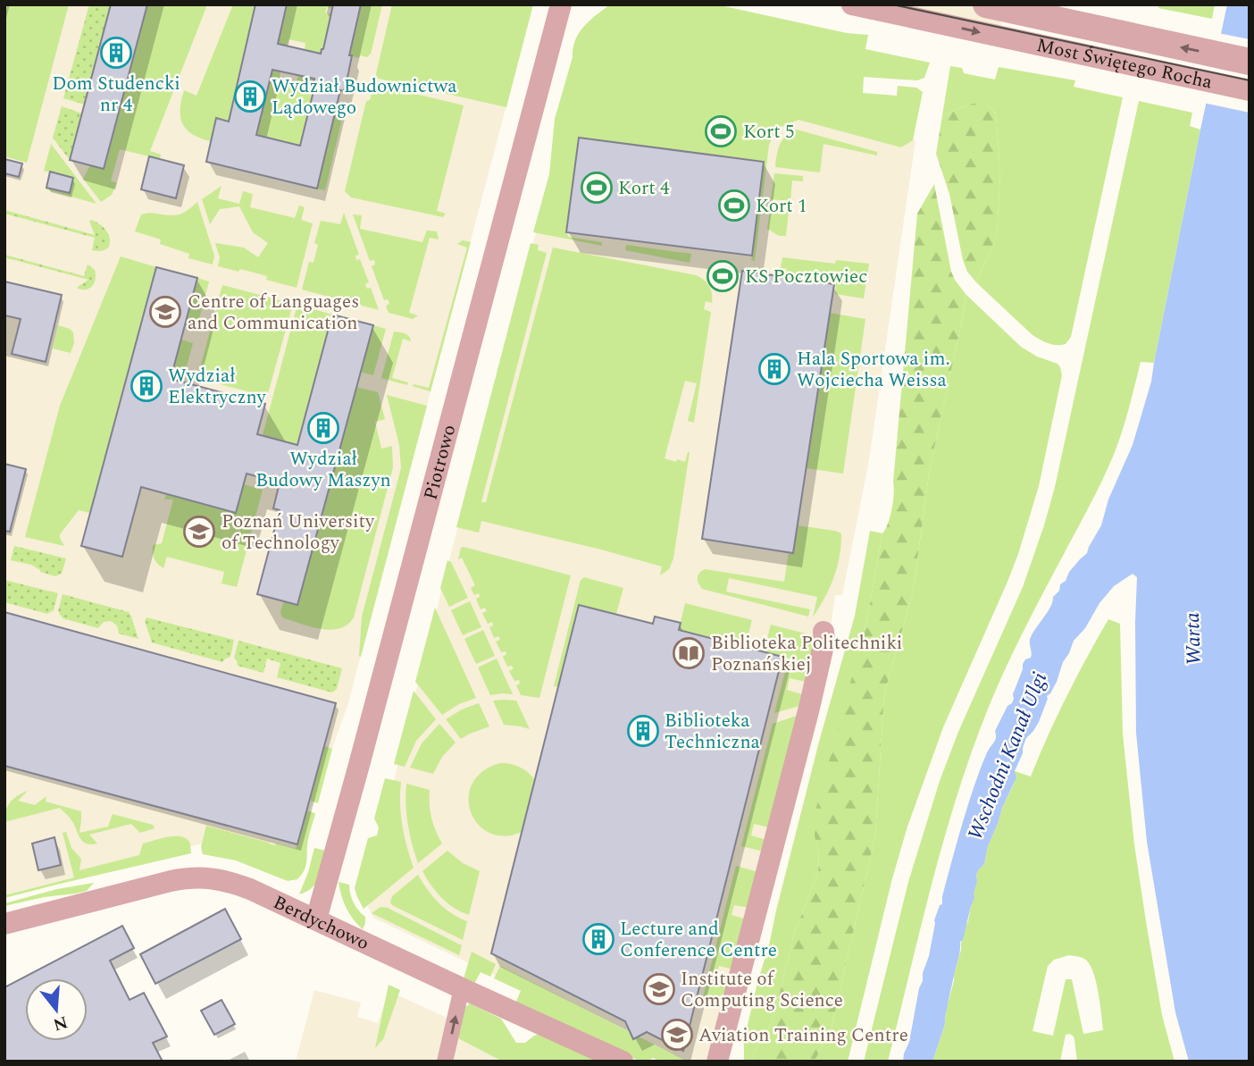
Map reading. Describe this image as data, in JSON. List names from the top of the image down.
{
  "streets": {
    "street": ["Most Świętego Rocha", "Piotrowo", "Berdychowo"]
  },
  "crossings": [
    ["Piotrowo", "Berdychowo"]
  ],
  "water": ["Warta", "Wschodni Kanał Ulgi"],
  "places": {
    "building": [
      "Dom Studencki nr 4",
      "Wydział Budownictwa Lądowego",
      "Hala Sportowa im. Wojciecha Weissa",
      "Wydział Elektryczny",
      "Wydział Budowy Maszyn",
      "Biblioteka Techniczna",
      "Lecture and Conference Centre"
    ],
    "sports": [
      "Kort 5",
      "Kort 4",
      "Kort 1",
      "KS Pocztowiec"
    ],
    "school or university": [
      "Centre of Languages and Communication",
      "Poznań University of Technology",
      "Institute of Computing Science",
      "Aviation Training Centre"
    ],
    "library": ["Biblioteka Politechniki Poznańskiej"]
  },
  "north": "bottom"
}
